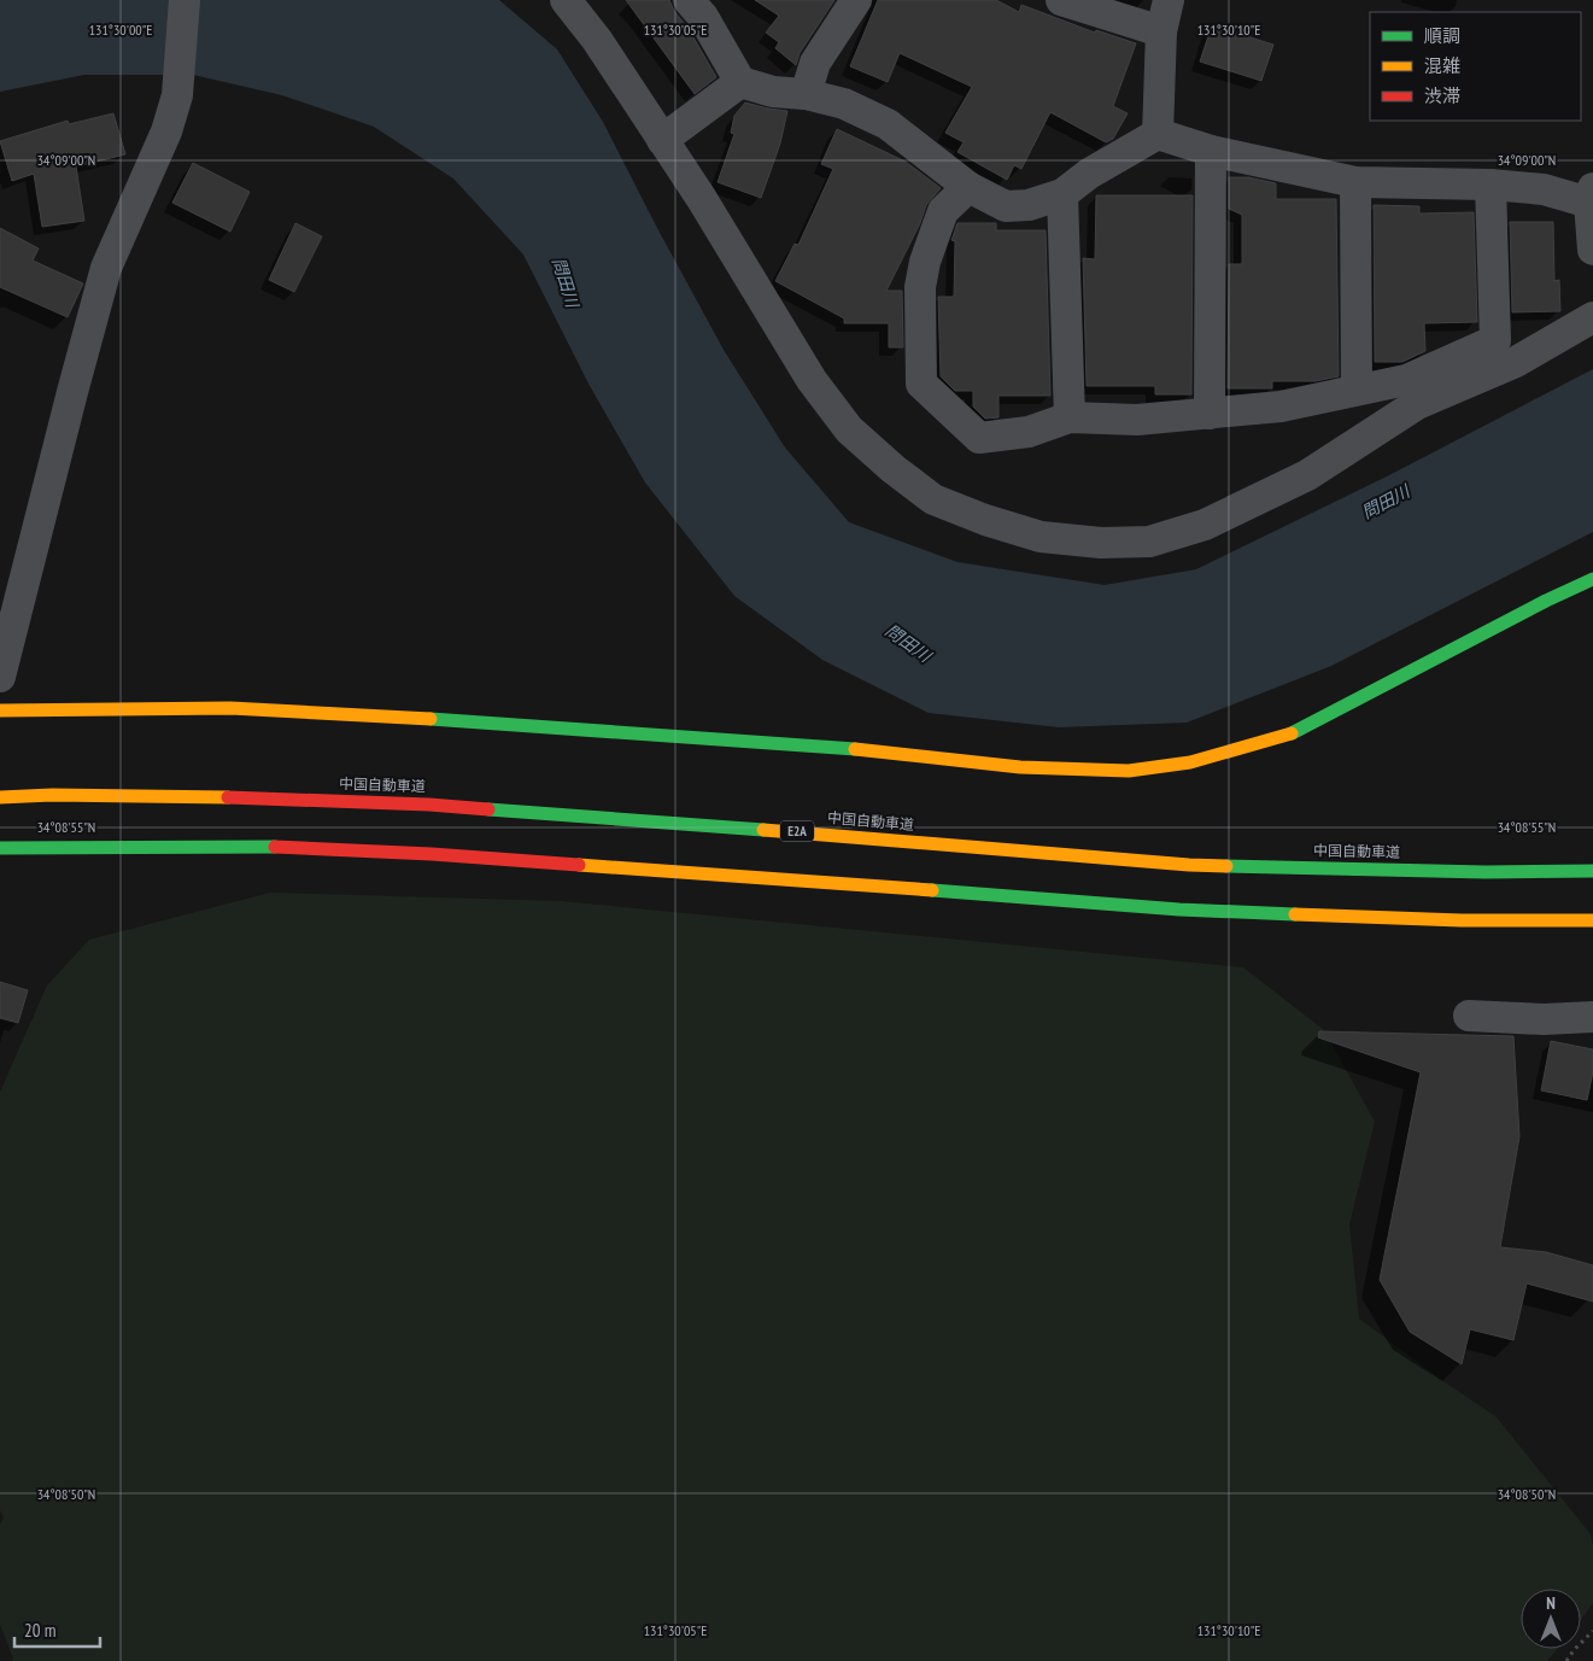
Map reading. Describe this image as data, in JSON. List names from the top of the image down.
{
  "streets": {
    "main road": ["中国自動車道", "E2A"]
  },
  "water": ["問田川"],
  "legend": ["順調", "混雑", "渋滞"],
  "scale_bar": "20 m",
  "north": "top",
  "coordinates": [
    "131°30'00\"E",
    "131°30'05\"E",
    "131°30'10\"E",
    "34°09'00\"N",
    "34°08'55\"N",
    "34°08'50\"N"
  ]
}
